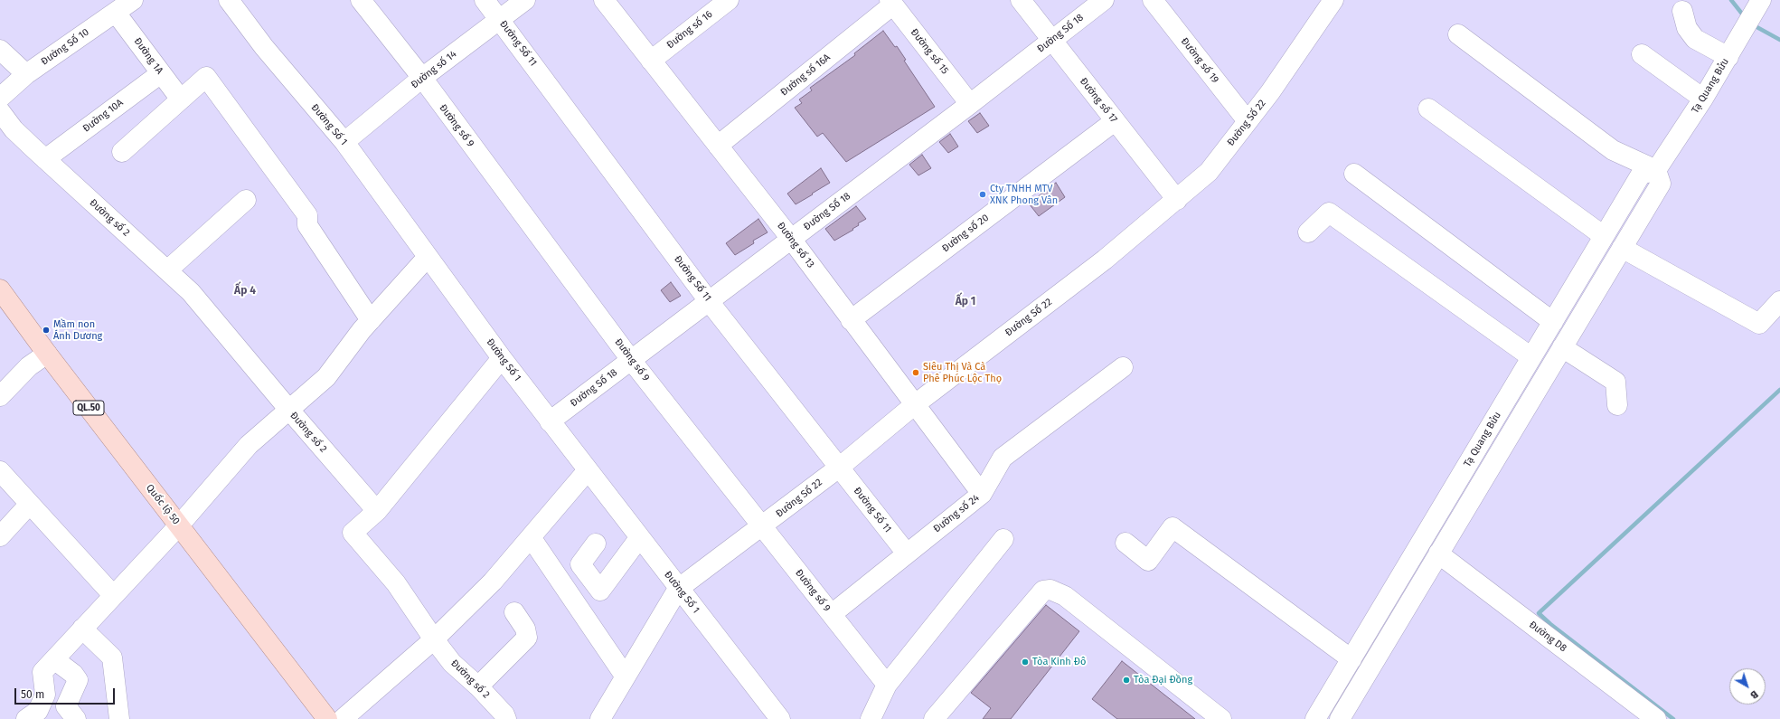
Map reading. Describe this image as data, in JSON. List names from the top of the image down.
{
  "streets": {
    "main road": ["QL.50", "Quốc lộ 50"],
    "street": [
      "Đường số 16",
      "Đường Số 18",
      "Đường Số 11",
      "Đường Số 10",
      "Đường số 15",
      "Đường 1A",
      "Đường số 19",
      "Đường số 14",
      "Đường số 16A",
      "Tạ Quang Bửu",
      "Đường số 17",
      "Đường 10A",
      "Đường Số 22",
      "Đường Số 1",
      "Đường số 9",
      "Đường số 2",
      "Đường số 20",
      "Đường số 13",
      "Đường số 24",
      "Đường D8"
    ]
  },
  "crossings": [
    ["Đường số 16", "Đường số 13"],
    ["Đường Số 18", "Đường Số 11"],
    ["Đường Số 18", "Đường số 15"],
    ["Đường Số 18", "Đường số 17"],
    ["Đường Số 18", "Đường Số 1"],
    ["Đường Số 18", "Đường số 9"],
    ["Đường Số 18", "Đường số 13"],
    ["Đường Số 11", "Đường số 14"],
    ["Đường Số 11", "Đường Số 22"],
    ["Đường Số 11", "Đường số 24"],
    ["Đường Số 10", "Đường 1A"],
    ["Đường số 15", "Đường số 16A"],
    ["Đường 1A", "Đường 10A"],
    ["Đường số 19", "Đường Số 22"],
    ["Đường số 14", "Đường Số 1"],
    ["Đường số 14", "Đường số 9"],
    ["Đường số 16A", "Đường số 13"],
    ["Tạ Quang Bửu", "Đường D8"],
    ["Đường số 17", "Đường Số 22"],
    ["Đường số 17", "Đường số 20"],
    ["Đường 10A", "Đường số 2"],
    ["Đường Số 22", "Đường Số 1"],
    ["Đường Số 22", "Đường số 9"],
    ["Đường Số 22", "Đường số 13"],
    ["Đường số 9", "Đường số 24"],
    ["Đường số 20", "Đường số 13"],
    ["Đường số 13", "Đường số 24"]
  ],
  "districts": ["Ấp 4", "Ấp 1"],
  "places": [
    "Cty TNHH MTV XNK Phong Vân",
    "Mầm non Ánh Dương",
    "Siêu Thị Và Cà Phê Phúc Lộc Thọ",
    "Tòa Kinh Đô",
    "Tòa Đại Đồng"
  ],
  "scale_bar": "50 m",
  "north": "bottom right"
}
